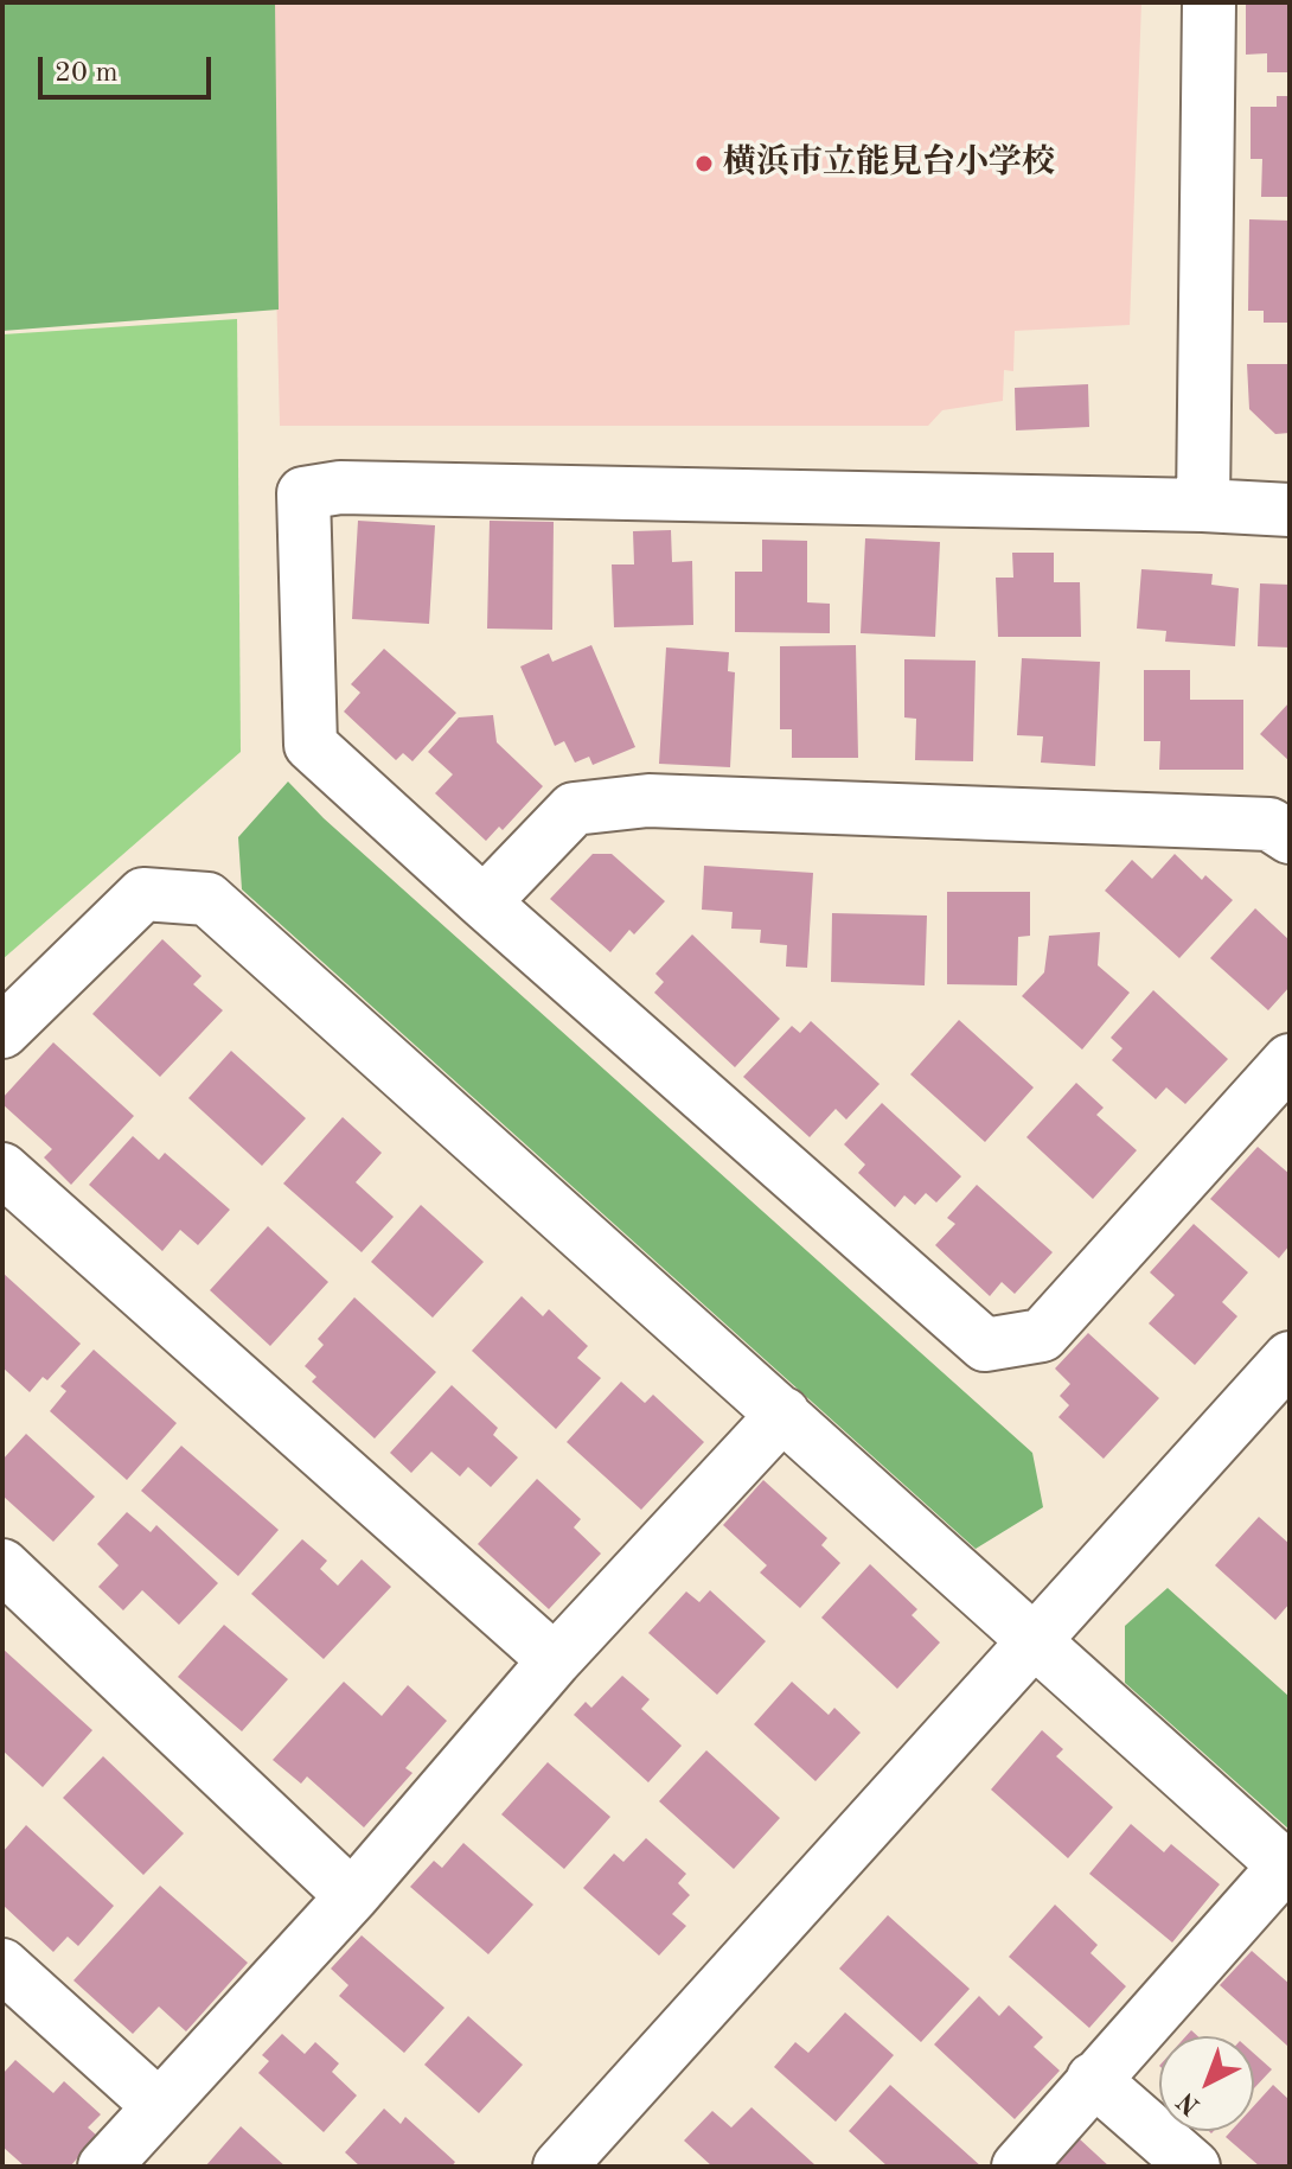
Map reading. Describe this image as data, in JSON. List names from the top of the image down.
{
  "places": ["横浜市立能見台小学校"],
  "scale_bar": "20 m",
  "north": "bottom left"
}
